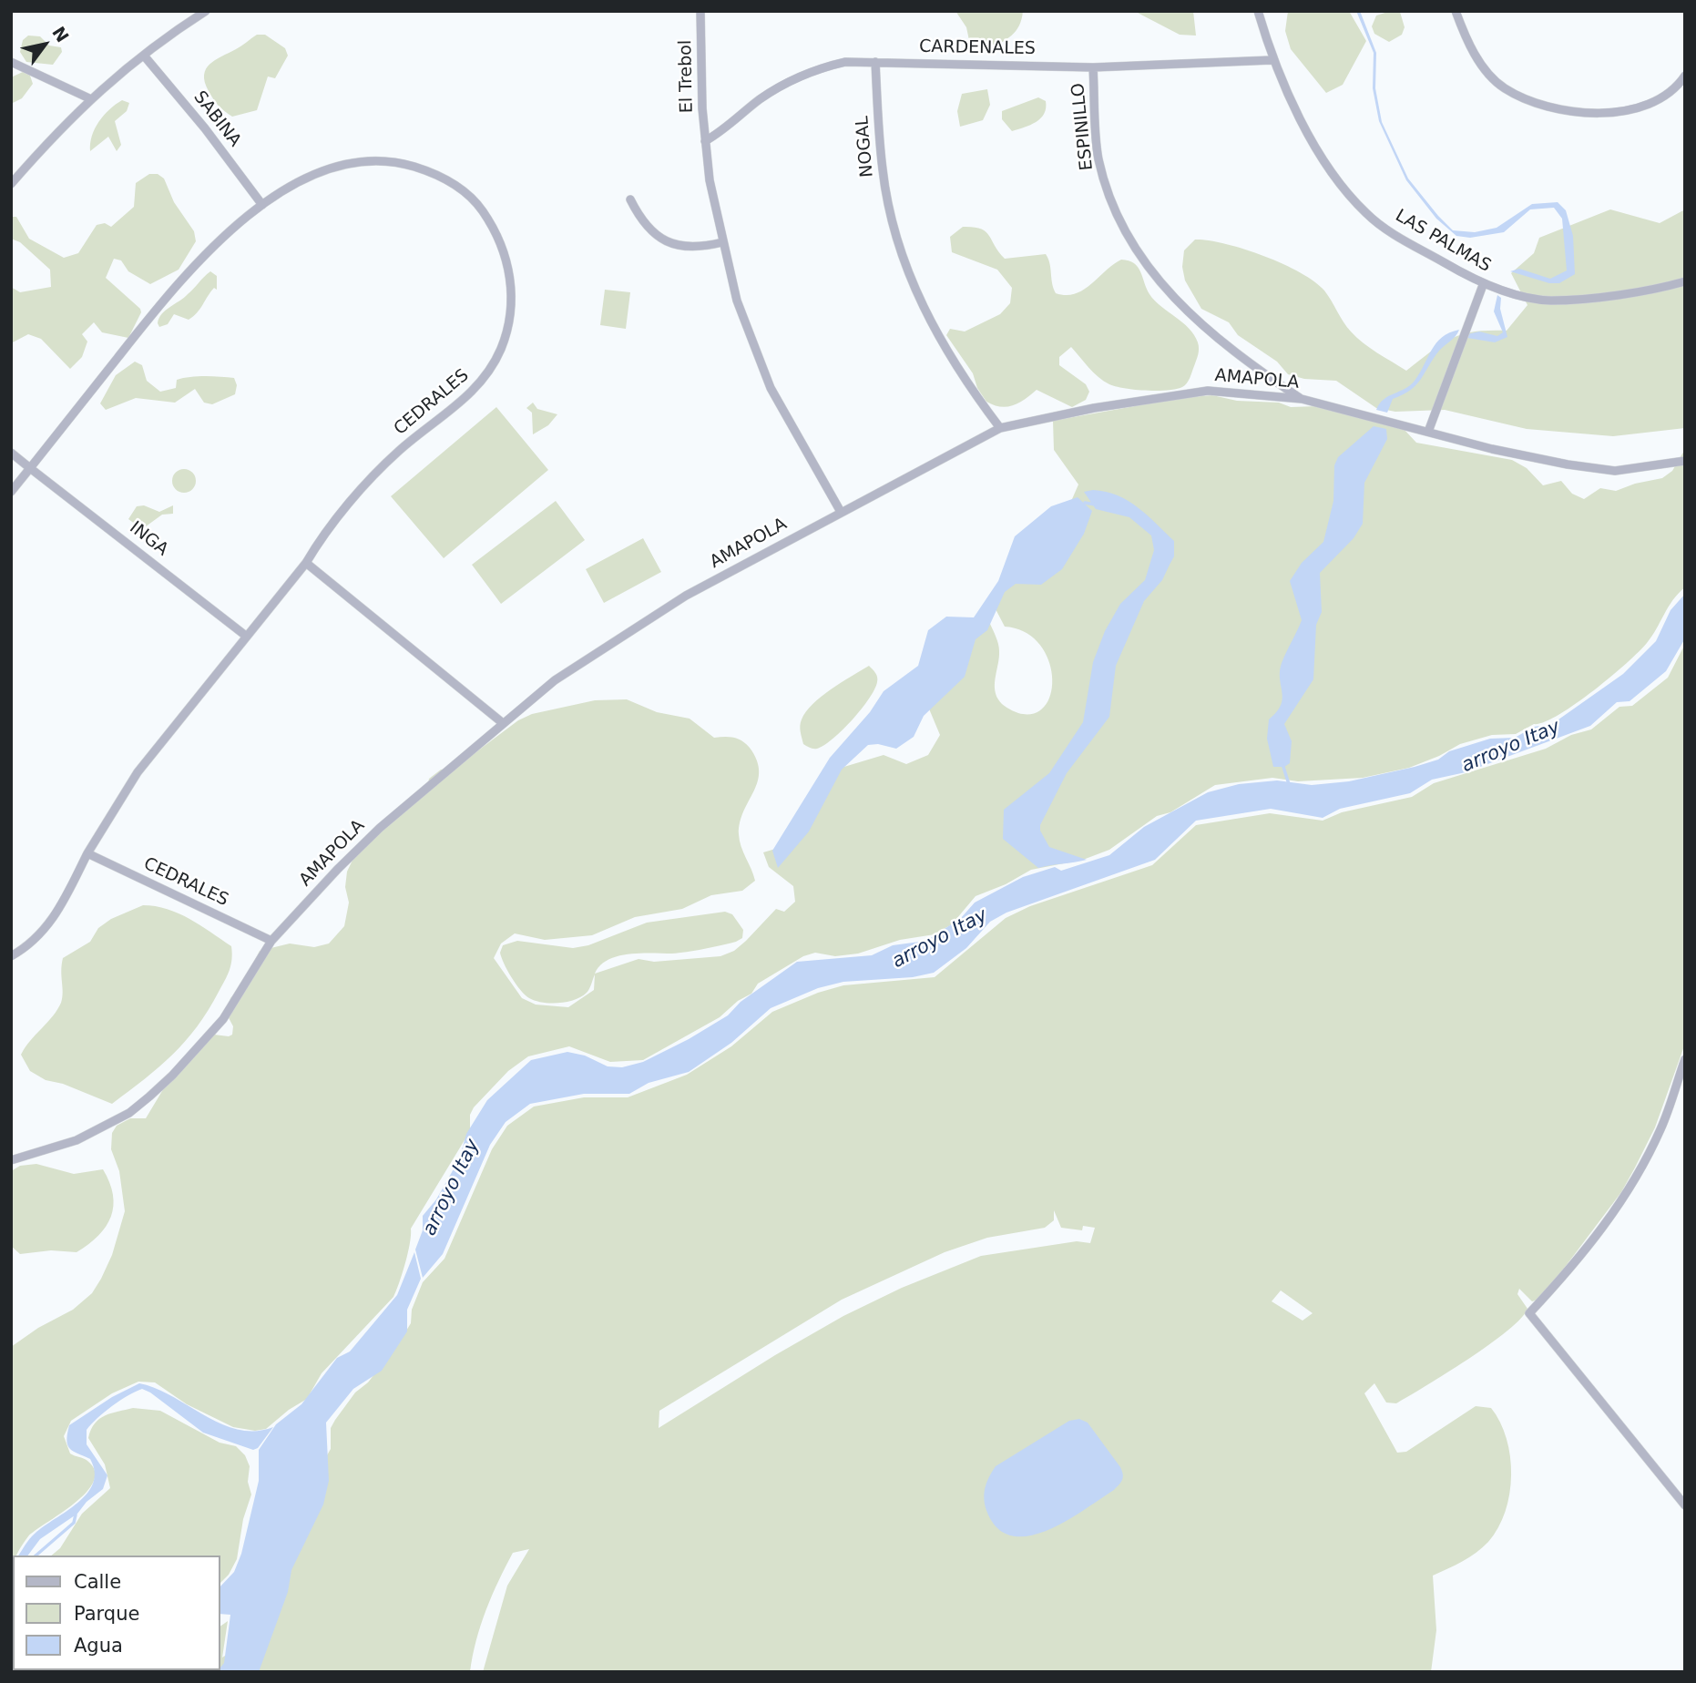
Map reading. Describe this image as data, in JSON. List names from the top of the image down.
{
  "streets": {
    "street": [
      "CARDENALES",
      "El Trebol",
      "SABINA",
      "ESPINILLO",
      "NOGAL",
      "LAS PALMAS",
      "AMAPOLA",
      "CEDRALES",
      "INGA"
    ]
  },
  "crossings": [
    ["CARDENALES", "El Trebol"],
    ["CARDENALES", "ESPINILLO"],
    ["CARDENALES", "NOGAL"],
    ["CARDENALES", "LAS PALMAS"],
    ["El Trebol", "AMAPOLA"],
    ["SABINA", "CEDRALES"],
    ["ESPINILLO", "AMAPOLA"],
    ["NOGAL", "AMAPOLA"],
    ["AMAPOLA", "CEDRALES"],
    ["CEDRALES", "INGA"]
  ],
  "water": ["arroyo Itay"],
  "legend": ["Calle", "Parque", "Agua"],
  "north": "top right"
}
